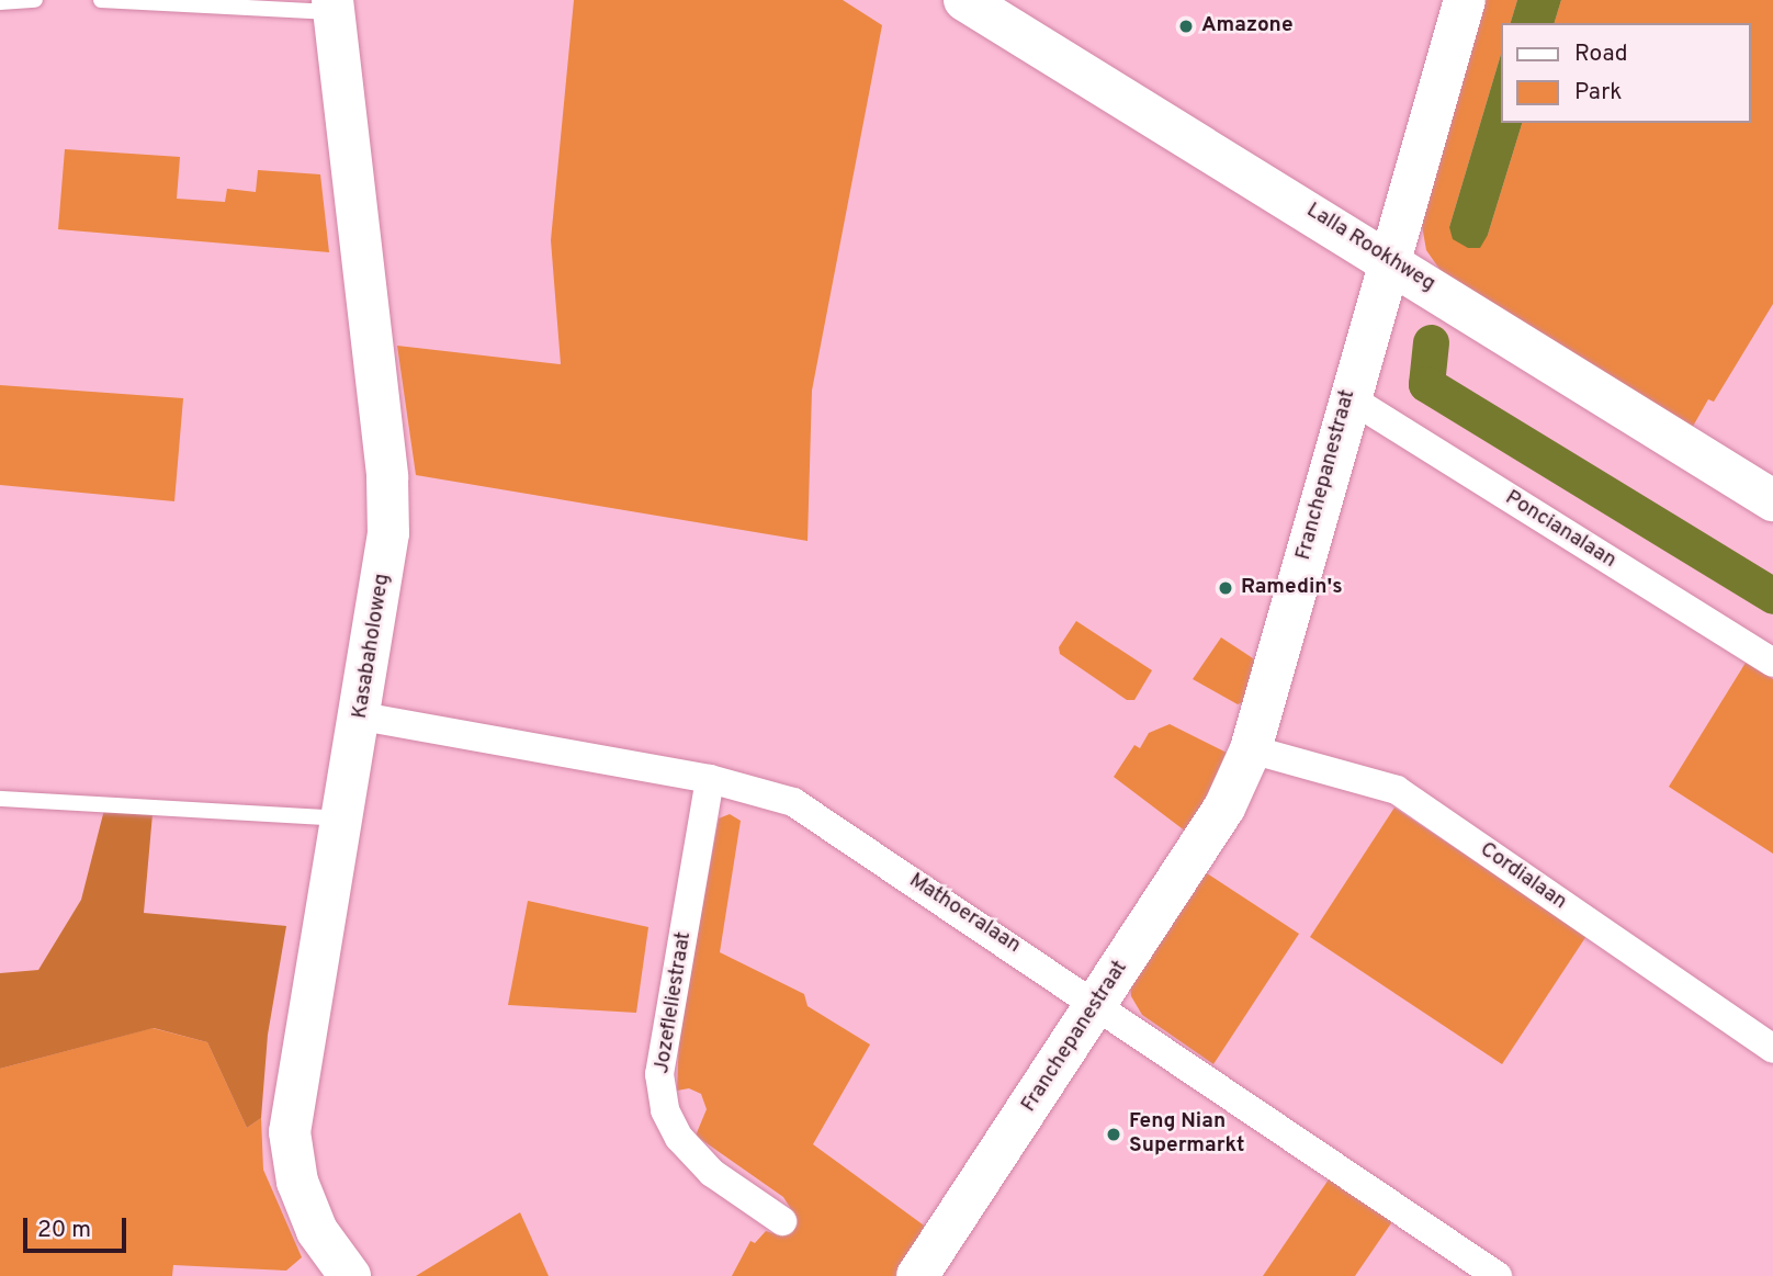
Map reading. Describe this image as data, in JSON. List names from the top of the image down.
{
  "streets": {
    "street": [
      "Lalla Rookhweg",
      "Franchepanestraat",
      "Poncianalaan",
      "Kasabaholoweg",
      "Cordialaan",
      "Mathoeralaan",
      "Jozefleliestraat"
    ]
  },
  "crossings": [
    ["Lalla Rookhweg", "Franchepanestraat"],
    ["Franchepanestraat", "Poncianalaan"],
    ["Franchepanestraat", "Cordialaan"],
    ["Franchepanestraat", "Mathoeralaan"],
    ["Kasabaholoweg", "Mathoeralaan"],
    ["Mathoeralaan", "Jozefleliestraat"]
  ],
  "places": ["Amazone", "Ramedin's", "Feng Nian Supermarkt"],
  "legend": ["Road", "Park"],
  "scale_bar": "20 m"
}
